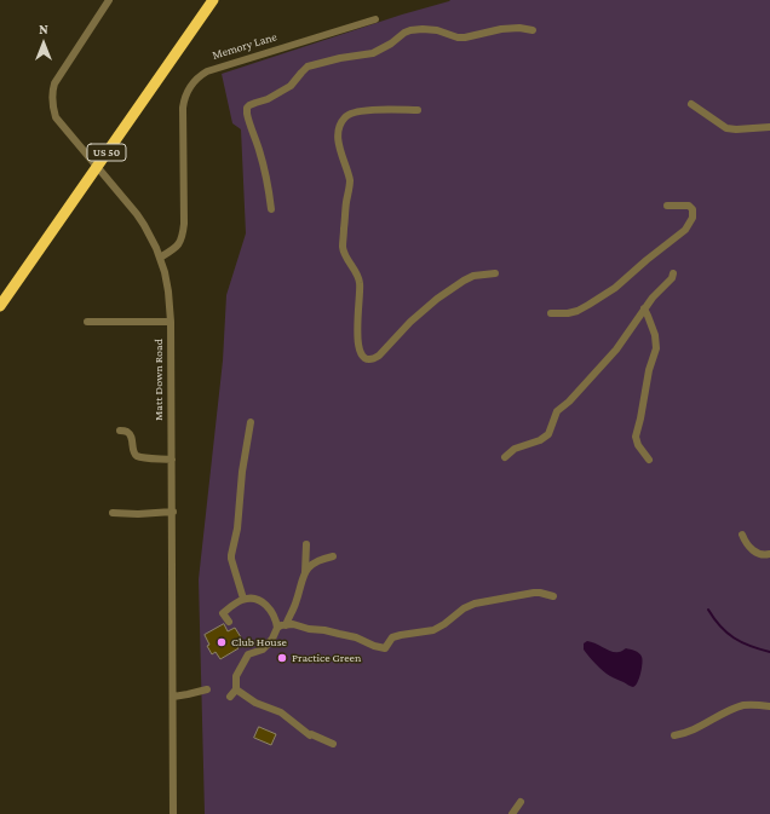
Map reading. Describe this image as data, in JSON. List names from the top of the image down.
{
  "streets": {
    "highway": ["US 50"],
    "street": ["Memory Lane", "Matt Down Road"]
  },
  "crossings": [
    ["Memory Lane", "Matt Down Road"],
    ["US 50", "Matt Down Road"]
  ],
  "places": ["Club House", "Practice Green"],
  "north": "top"
}
